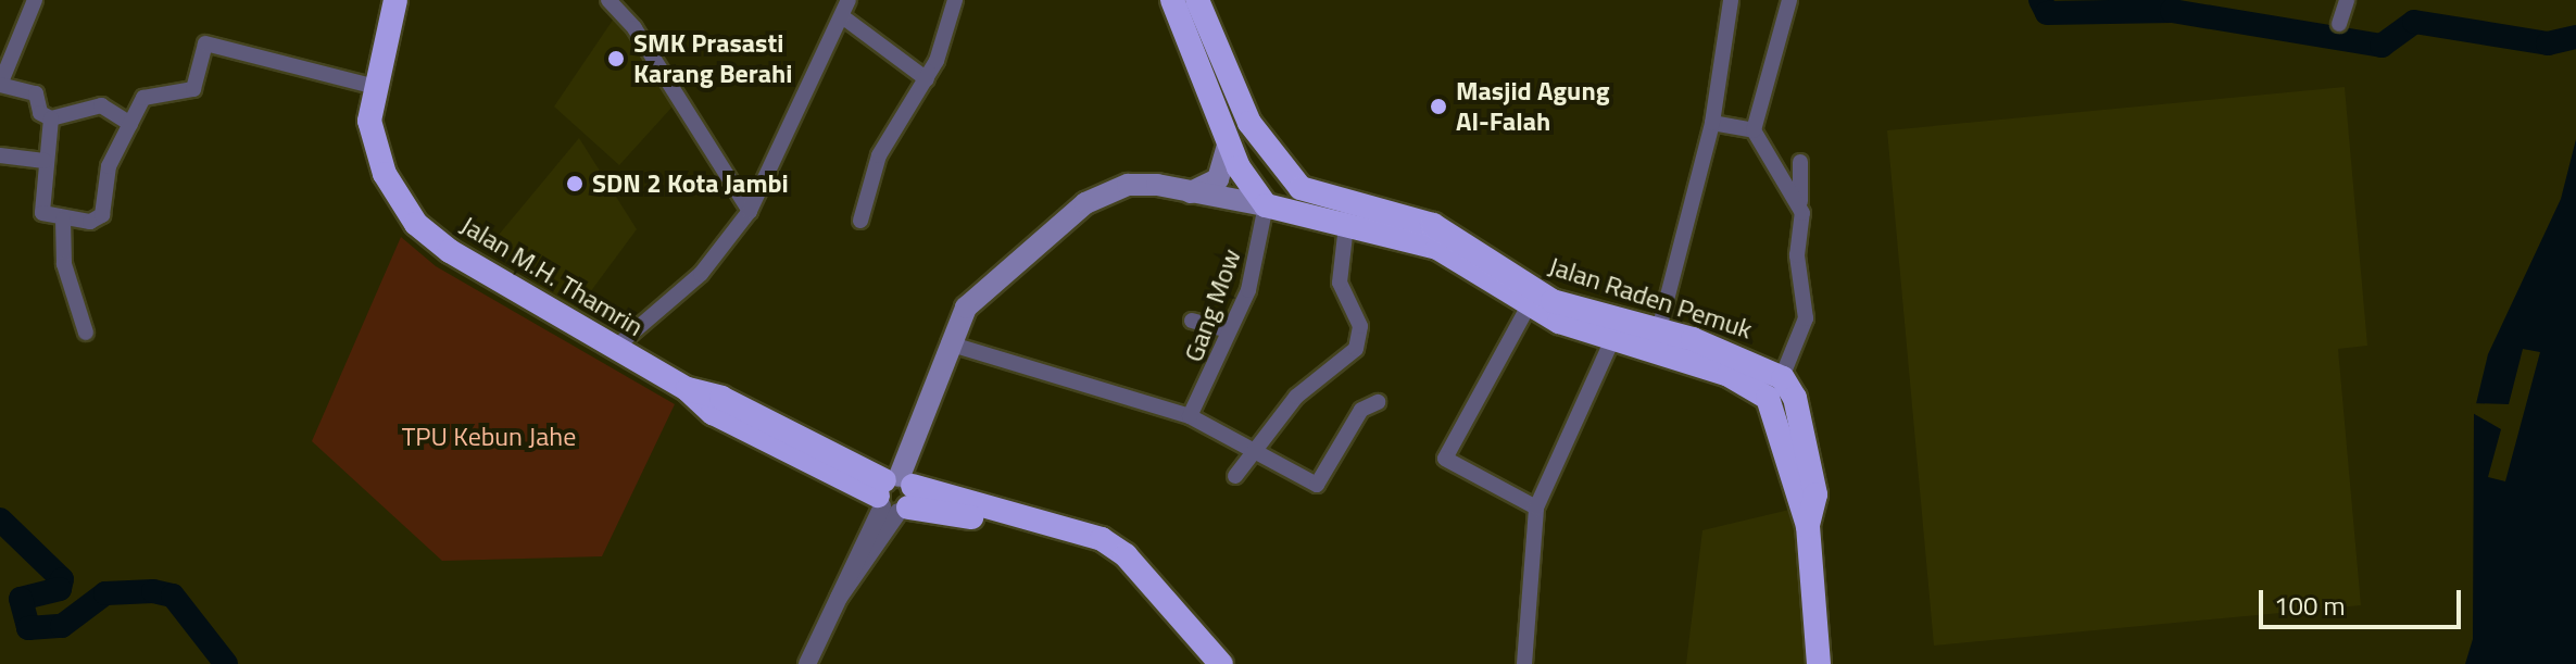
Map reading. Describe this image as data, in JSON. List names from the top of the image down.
{
  "streets": {
    "highway": ["Jalan M.H. Thamrin", "Jalan Raden Pemuk"],
    "street": ["Gang Mow"]
  },
  "crossings": [
    ["Jalan Raden Pemuk", "Gang Mow"]
  ],
  "parks": ["TPU Kebun Jahe"],
  "places": ["SMK Prasasti Karang Berahi", "Masjid Agung Al-Falah", "SDN 2 Kota Jambi"],
  "scale_bar": "100 m"
}
